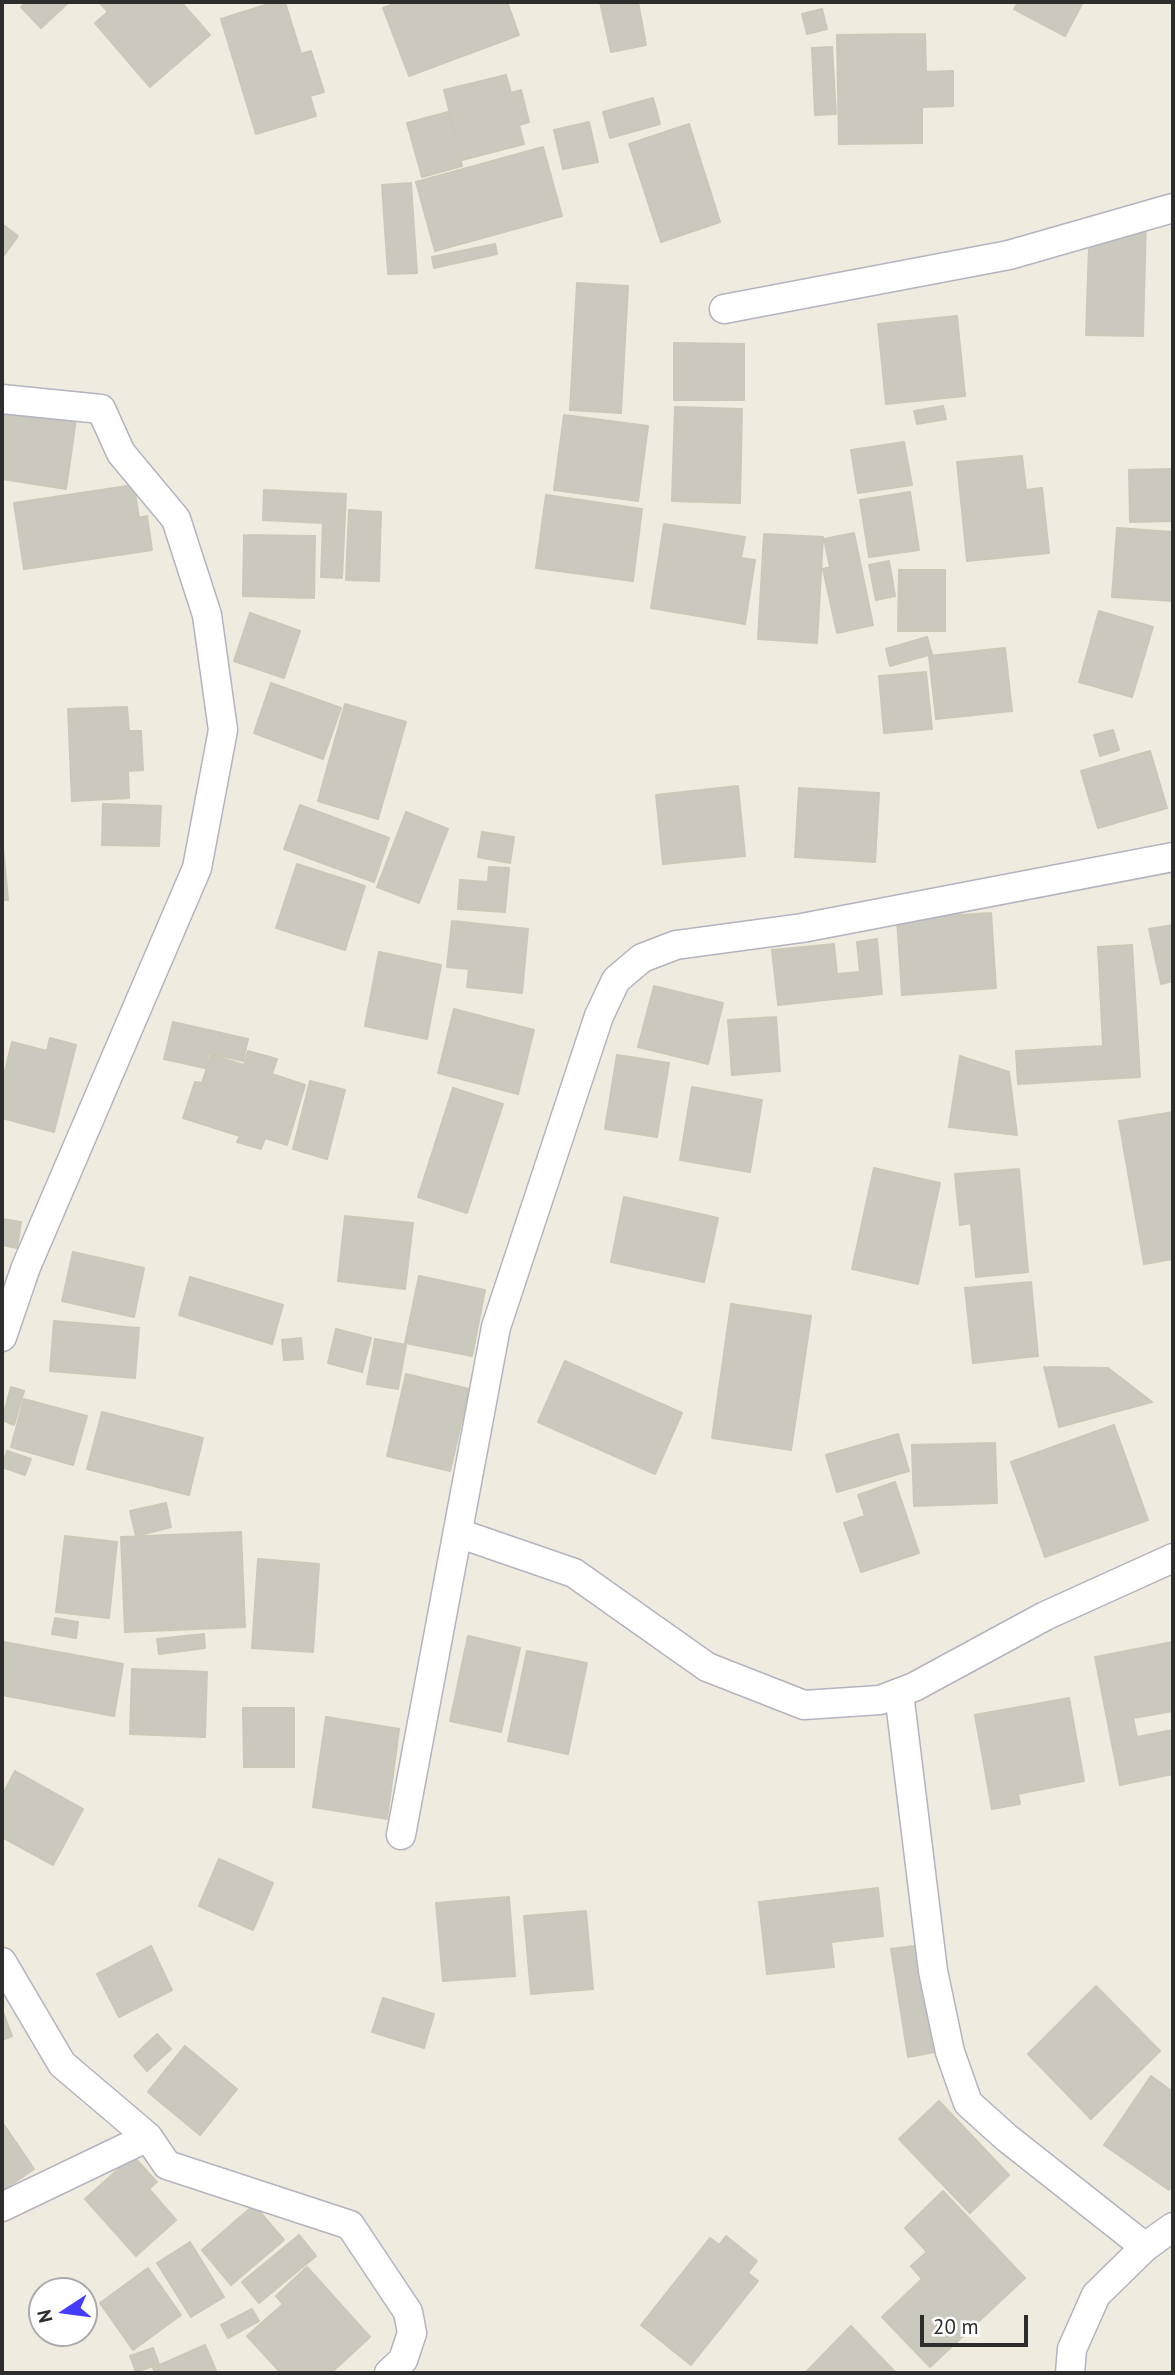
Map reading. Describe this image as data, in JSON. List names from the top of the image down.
{
  "scale_bar": "20 m",
  "north": "left"
}
